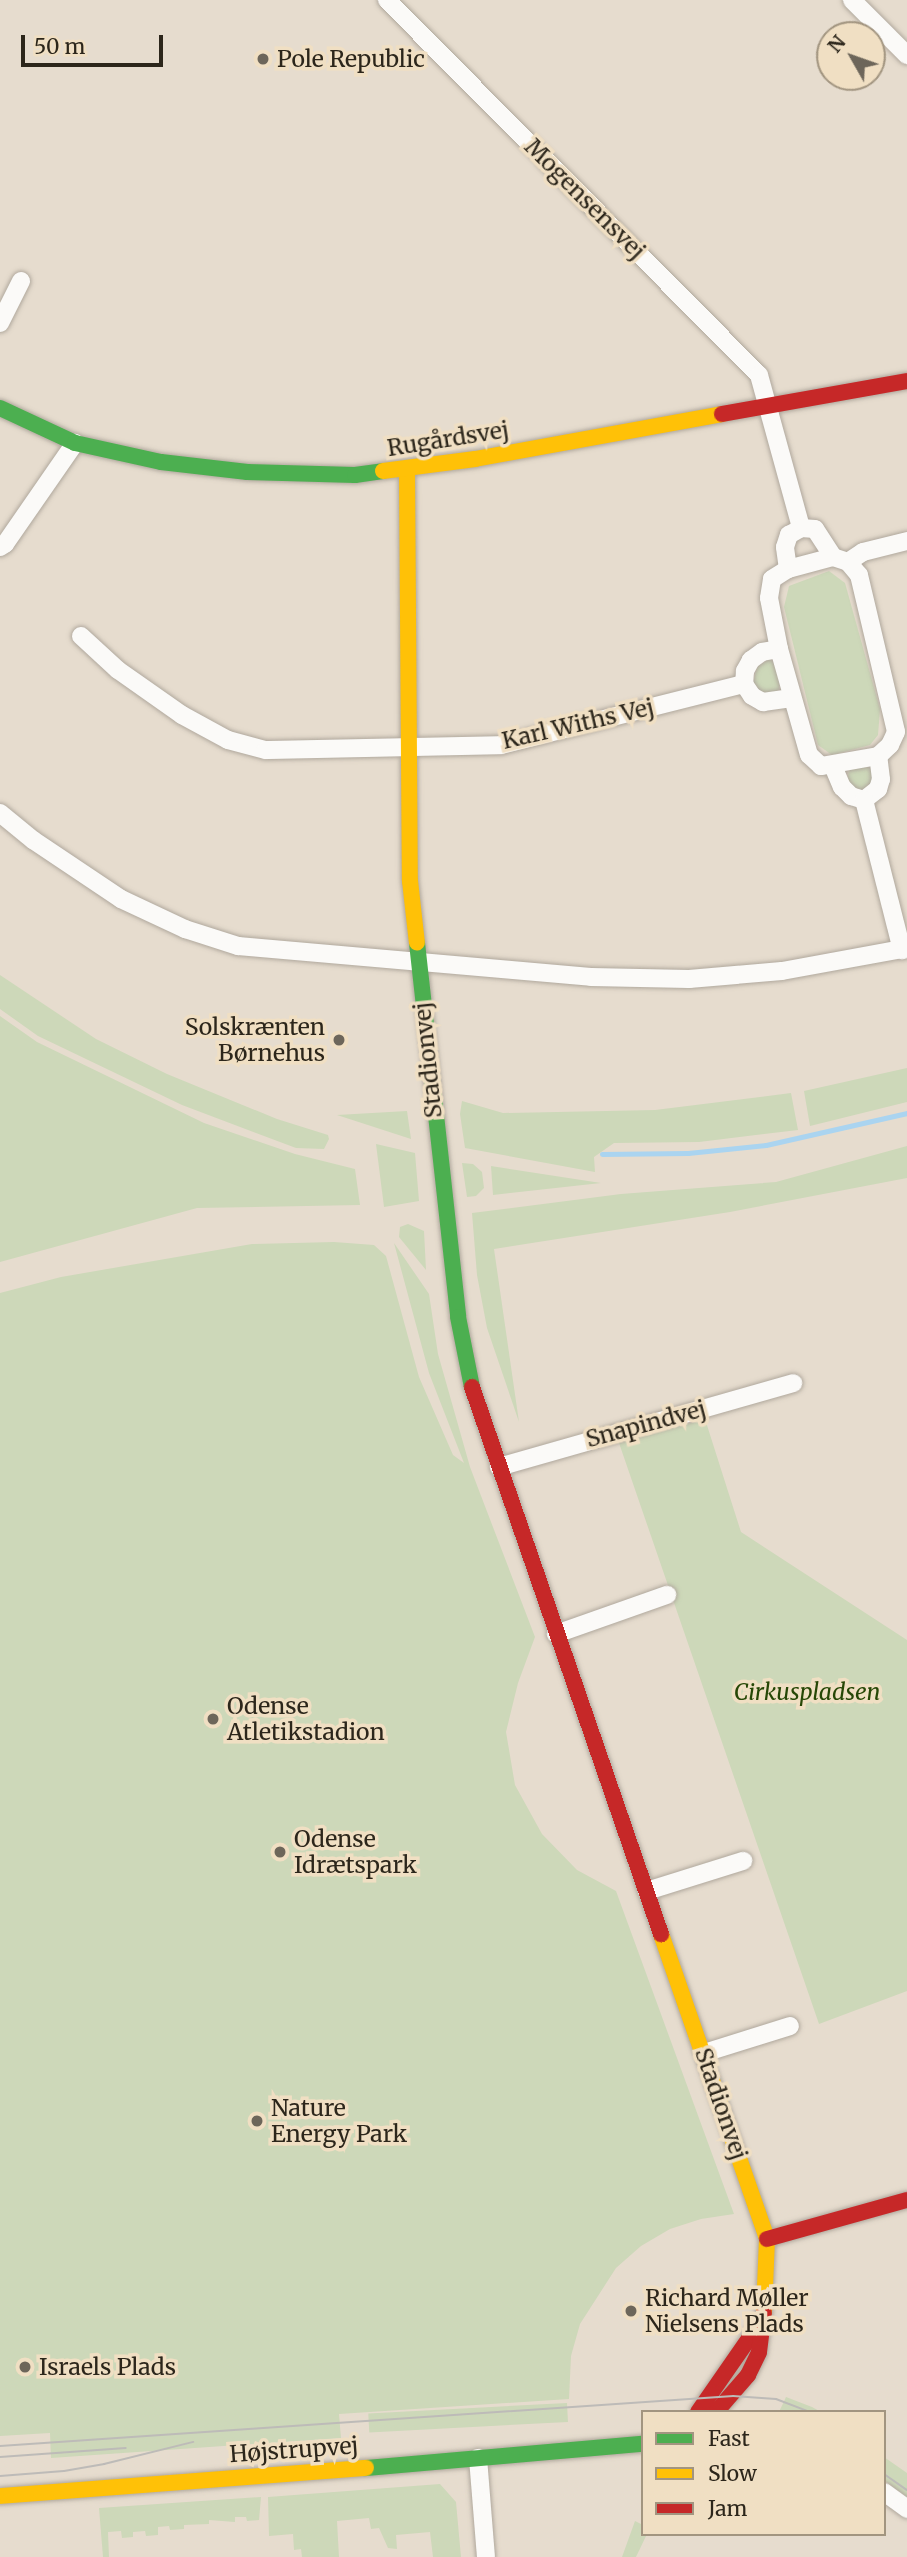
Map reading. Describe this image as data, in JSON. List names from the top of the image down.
{
  "streets": {
    "street": [
      "Mogensensvej",
      "Rugårdsvej",
      "Karl Withs Vej",
      "Stadionvej",
      "Snapindvej",
      "Højstrupvej"
    ]
  },
  "crossings": [
    ["Mogensensvej", "Rugårdsvej"],
    ["Rugårdsvej", "Stadionvej"],
    ["Karl Withs Vej", "Stadionvej"],
    ["Stadionvej", "Snapindvej"]
  ],
  "parks": ["Cirkuspladsen"],
  "places": [
    "Pole Republic",
    "Solskrænten Børnehus",
    "Odense Atletikstadion",
    "Odense Idrætspark",
    "Nature Energy Park",
    "Richard Møller Nielsens Plads",
    "Israels Plads"
  ],
  "legend": ["Fast", "Slow", "Jam"],
  "scale_bar": "50 m",
  "north": "top left"
}
